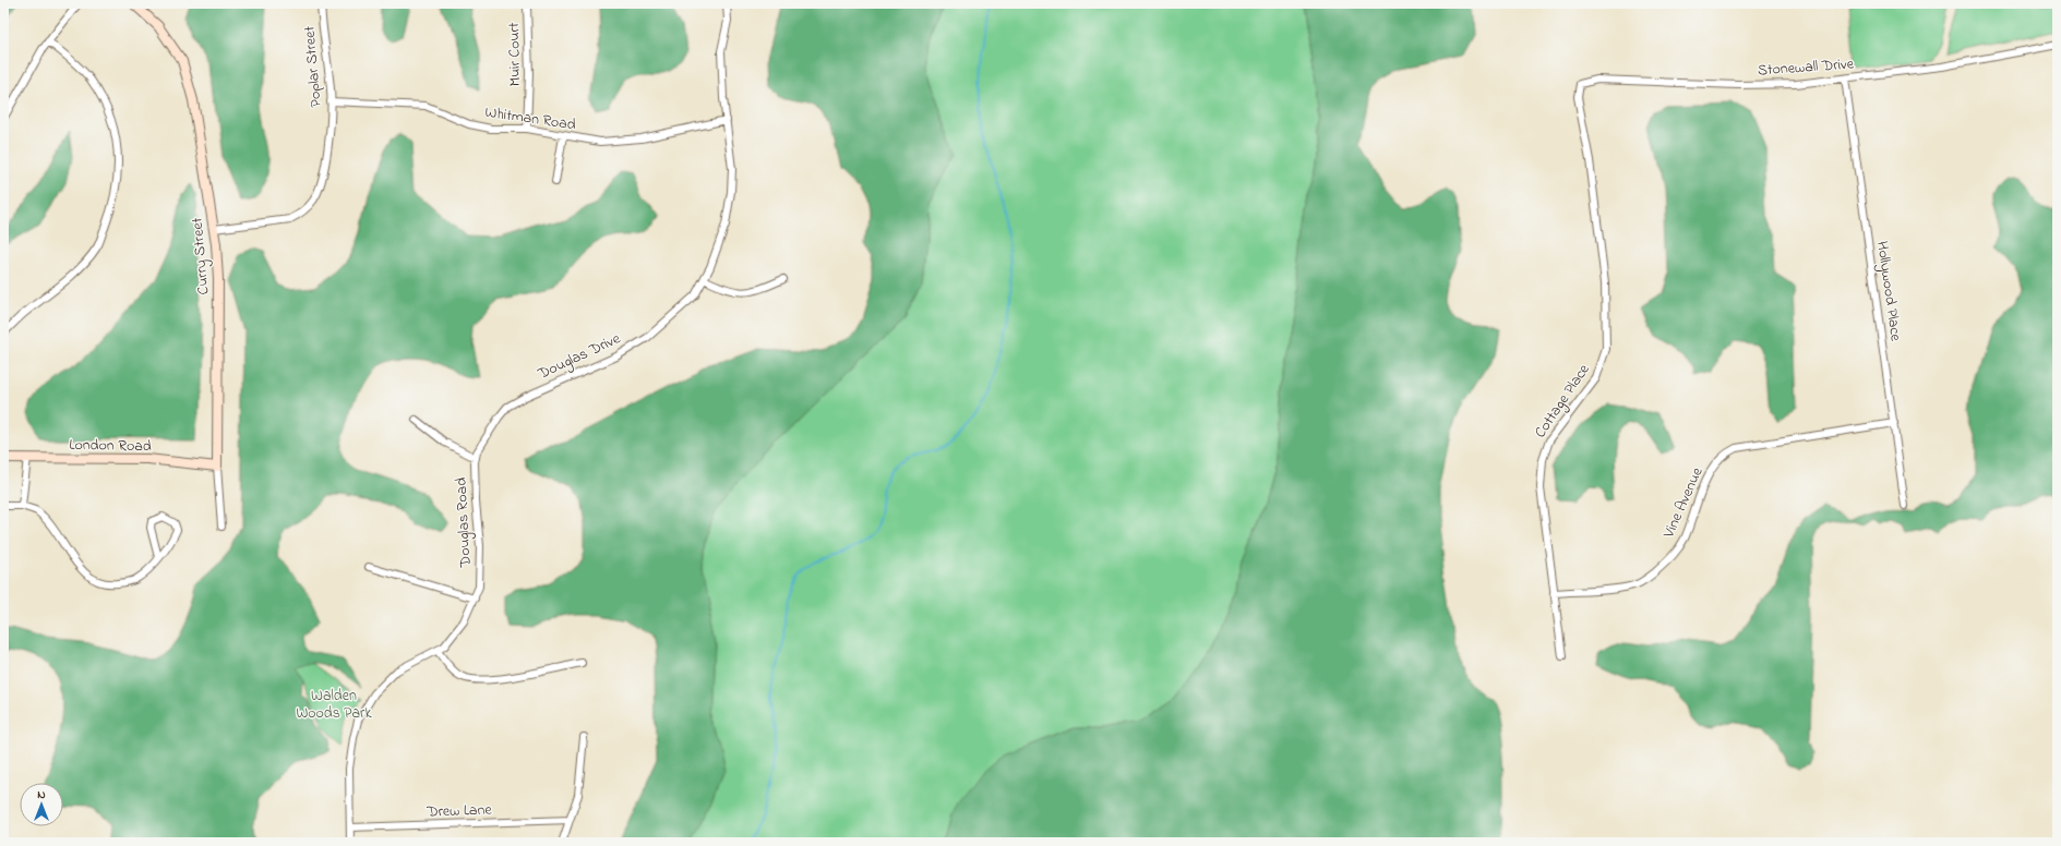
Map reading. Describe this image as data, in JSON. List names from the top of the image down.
{
  "streets": {
    "street": [
      "Muir Court",
      "Poplar Street",
      "Stonewall Drive",
      "Whitman Road",
      "Curry Street",
      "Hollywood Place",
      "Douglas Drive",
      "Cottage Place",
      "London Road",
      "Vine Avenue",
      "Douglas Road",
      "Drew Lane"
    ]
  },
  "crossings": [
    ["Muir Court", "Whitman Road"],
    ["Poplar Street", "Whitman Road"],
    ["Poplar Street", "Curry Street"],
    ["Stonewall Drive", "Hollywood Place"],
    ["Stonewall Drive", "Cottage Place"],
    ["Whitman Road", "Douglas Drive"],
    ["Curry Street", "London Road"],
    ["Hollywood Place", "Vine Avenue"],
    ["Douglas Drive", "Douglas Road"],
    ["Cottage Place", "Vine Avenue"]
  ],
  "parks": ["Walden Woods Park"],
  "north": "top"
}
